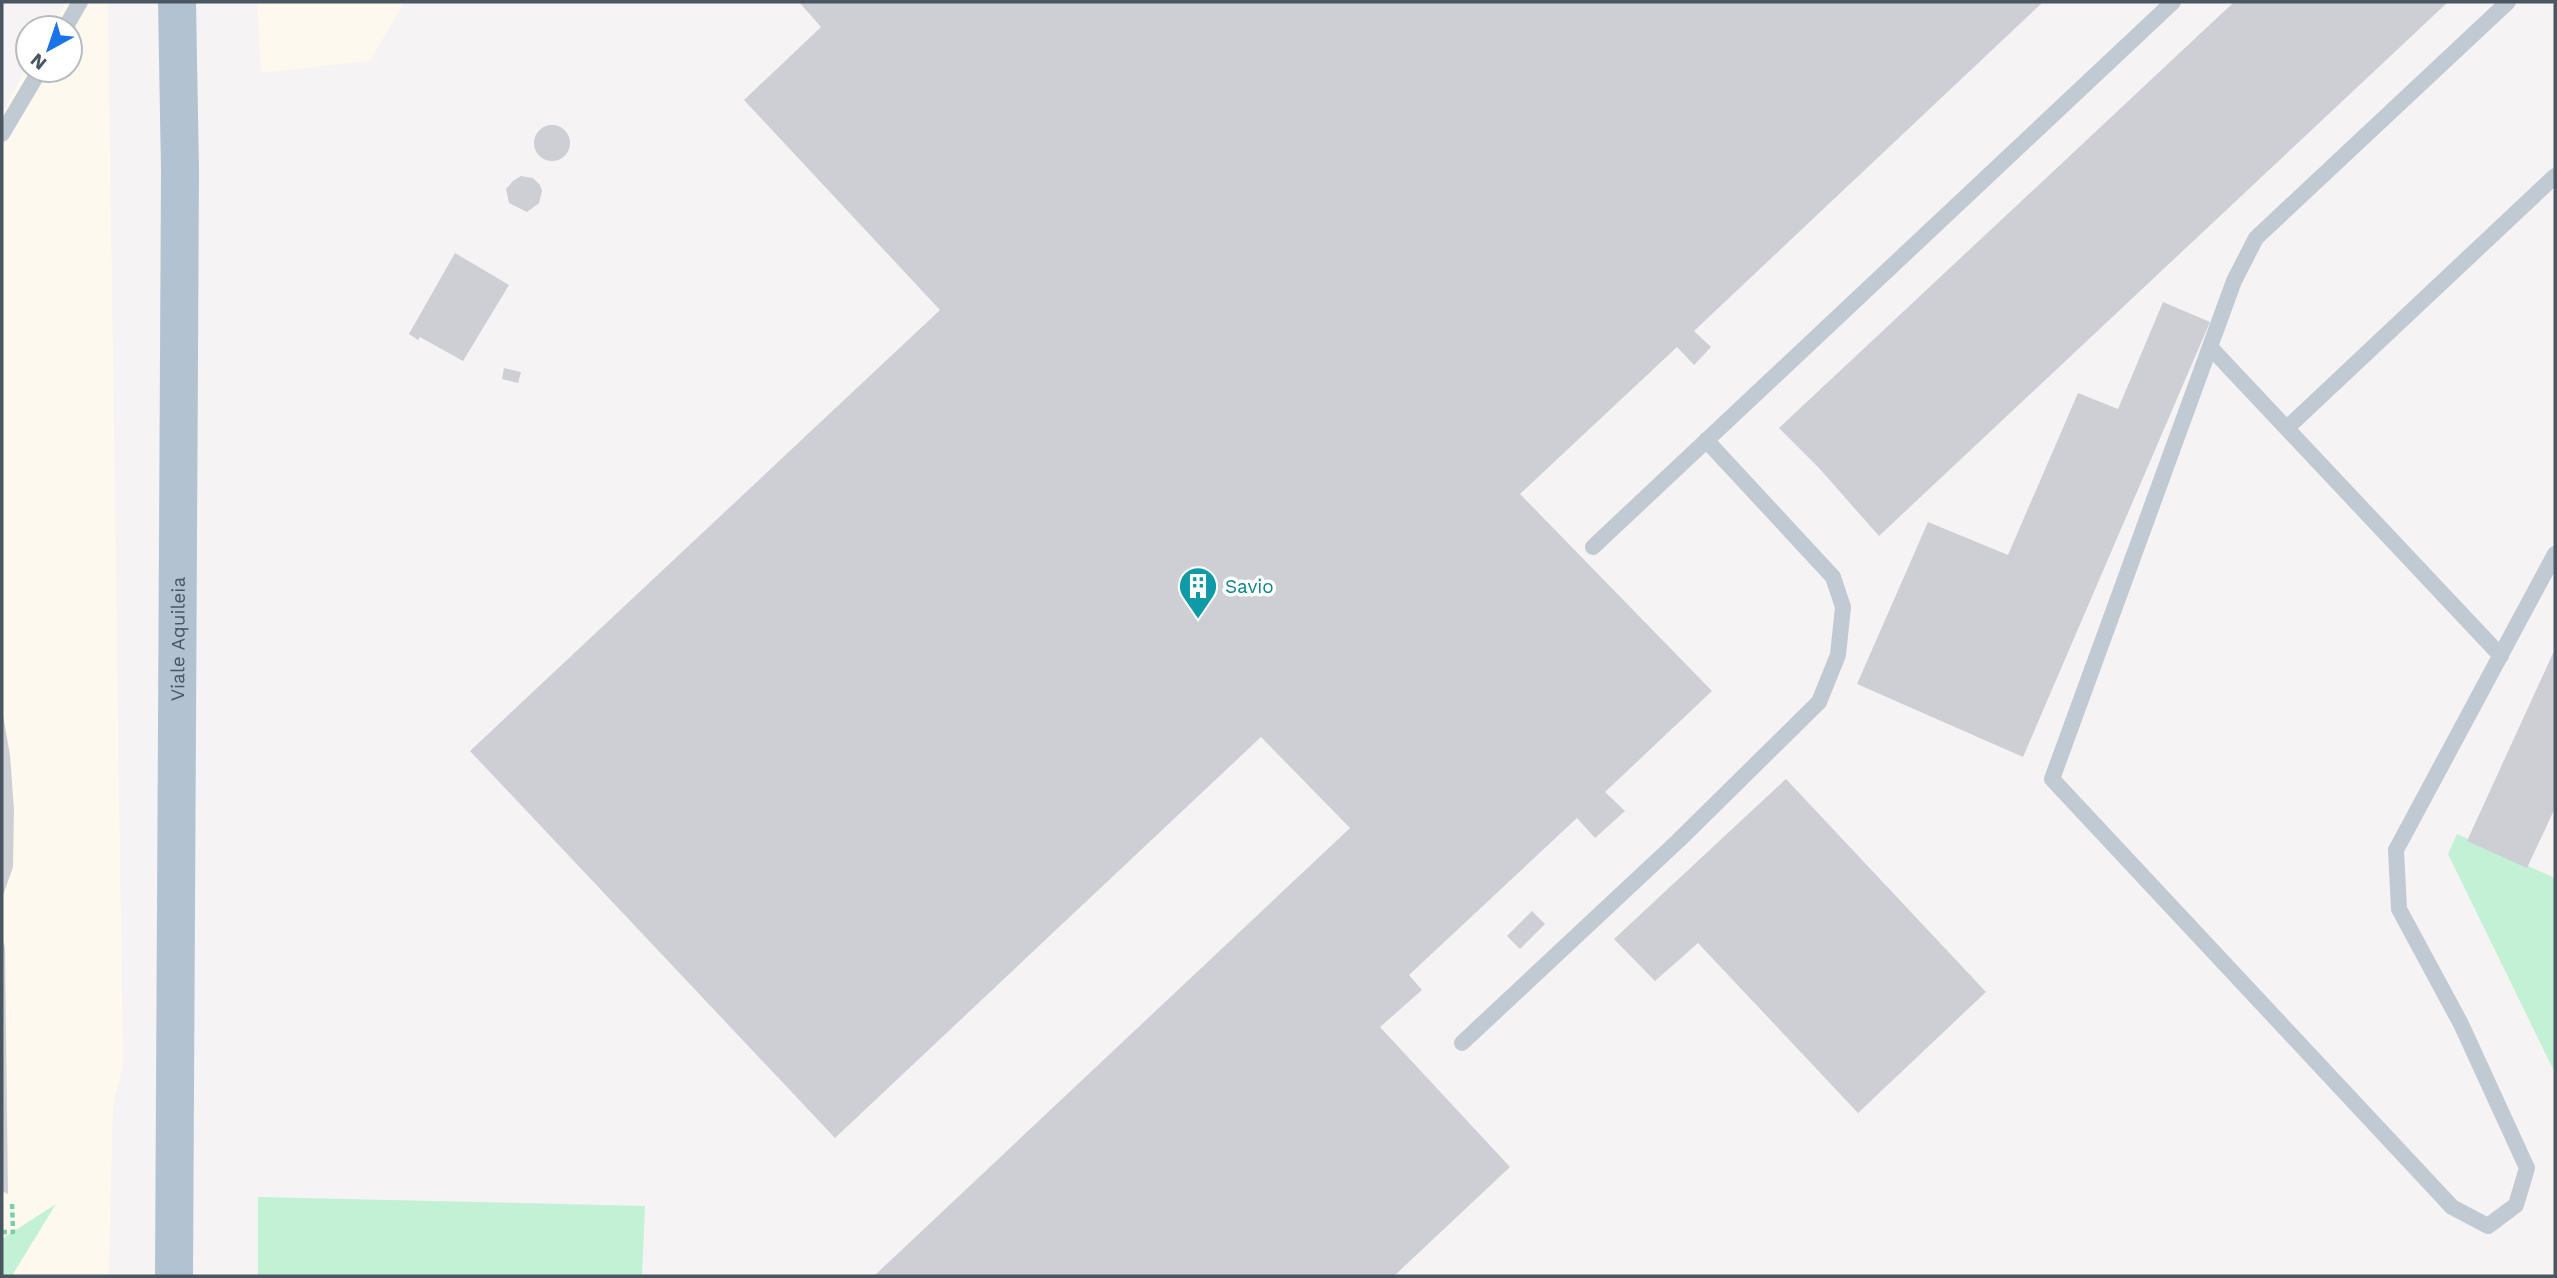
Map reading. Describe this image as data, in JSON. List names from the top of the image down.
{
  "streets": {
    "main road": ["Viale Aquileia"]
  },
  "places": {
    "building": ["Savio"]
  },
  "north": "bottom left"
}
